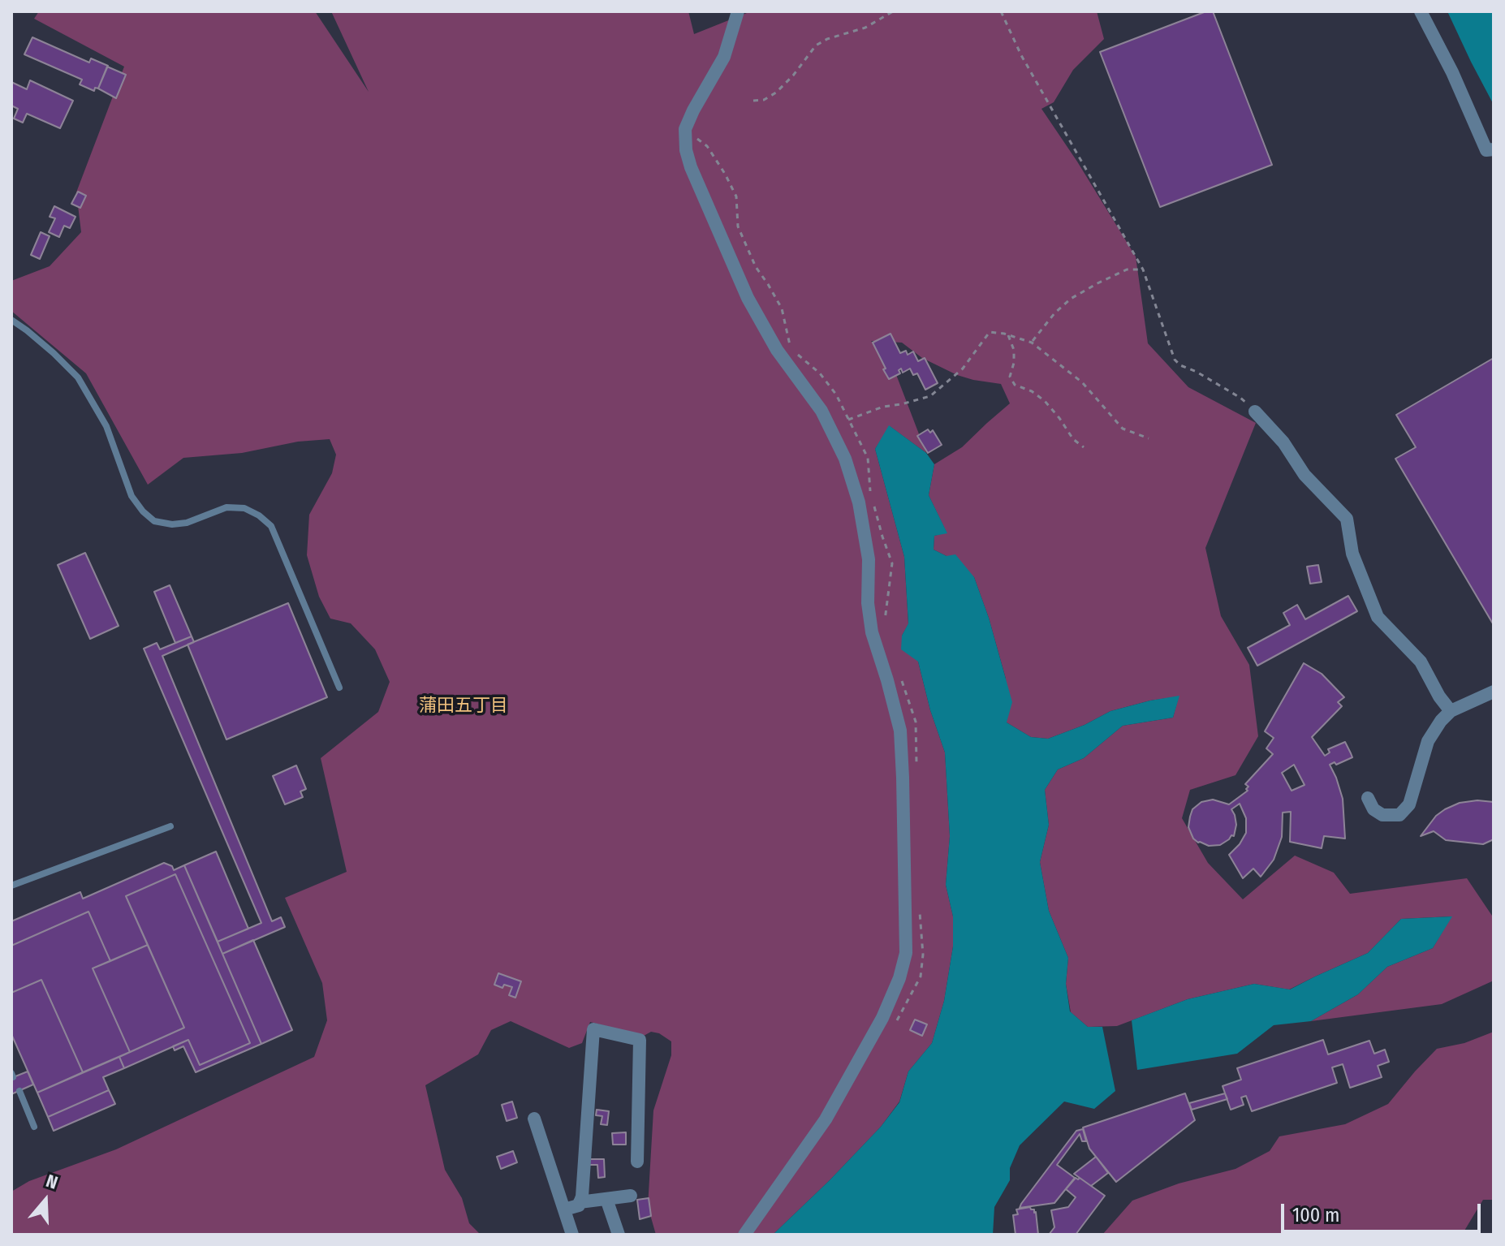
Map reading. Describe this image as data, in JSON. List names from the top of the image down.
{
  "districts": ["蒲田五丁目"],
  "scale_bar": "100 m",
  "north": "top"
}
